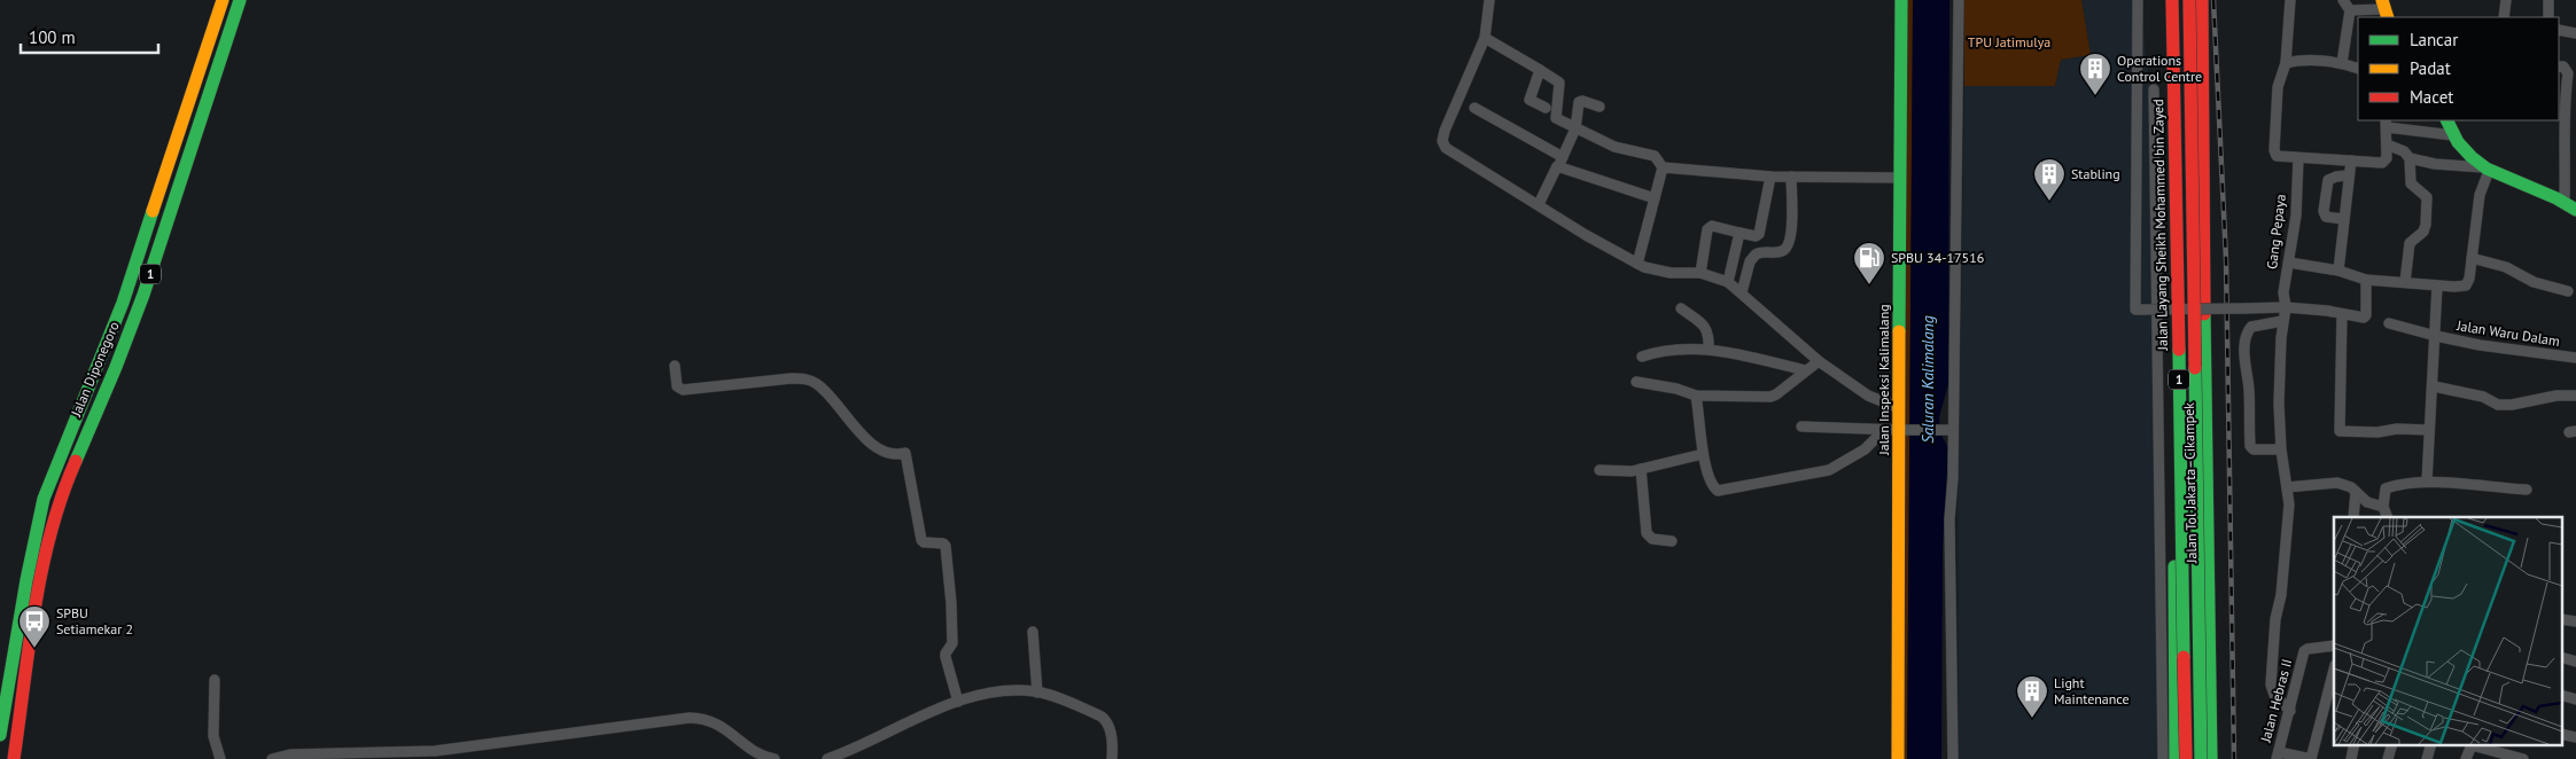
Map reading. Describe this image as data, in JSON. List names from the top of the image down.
{
  "streets": {
    "main road": [
      "Jalan Layang Sheikh Mohammed bin Zayed",
      "1",
      "Jalan Diponegoro",
      "Jalan Inspeksi Kalimalang",
      "Jalan Tol Jakarta–Cikampek"
    ],
    "street": ["Gang Pepaya", "Jalan Waru Dalam", "Jalan Hebras II"]
  },
  "crossings": [
    ["Gang Pepaya", "Jalan Hebras II"]
  ],
  "water": ["Saluran Kalimalang"],
  "parks": ["TPU Jatimulya"],
  "places": {
    "building": ["Operations Control Centre", "Stabling", "Light Maintenance"],
    "fuel station": ["SPBU 34-17516"],
    "bus stop": ["SPBU Setiamekar 2"]
  },
  "legend": ["Lancar", "Padat", "Macet"],
  "scale_bar": "100 m"
}
